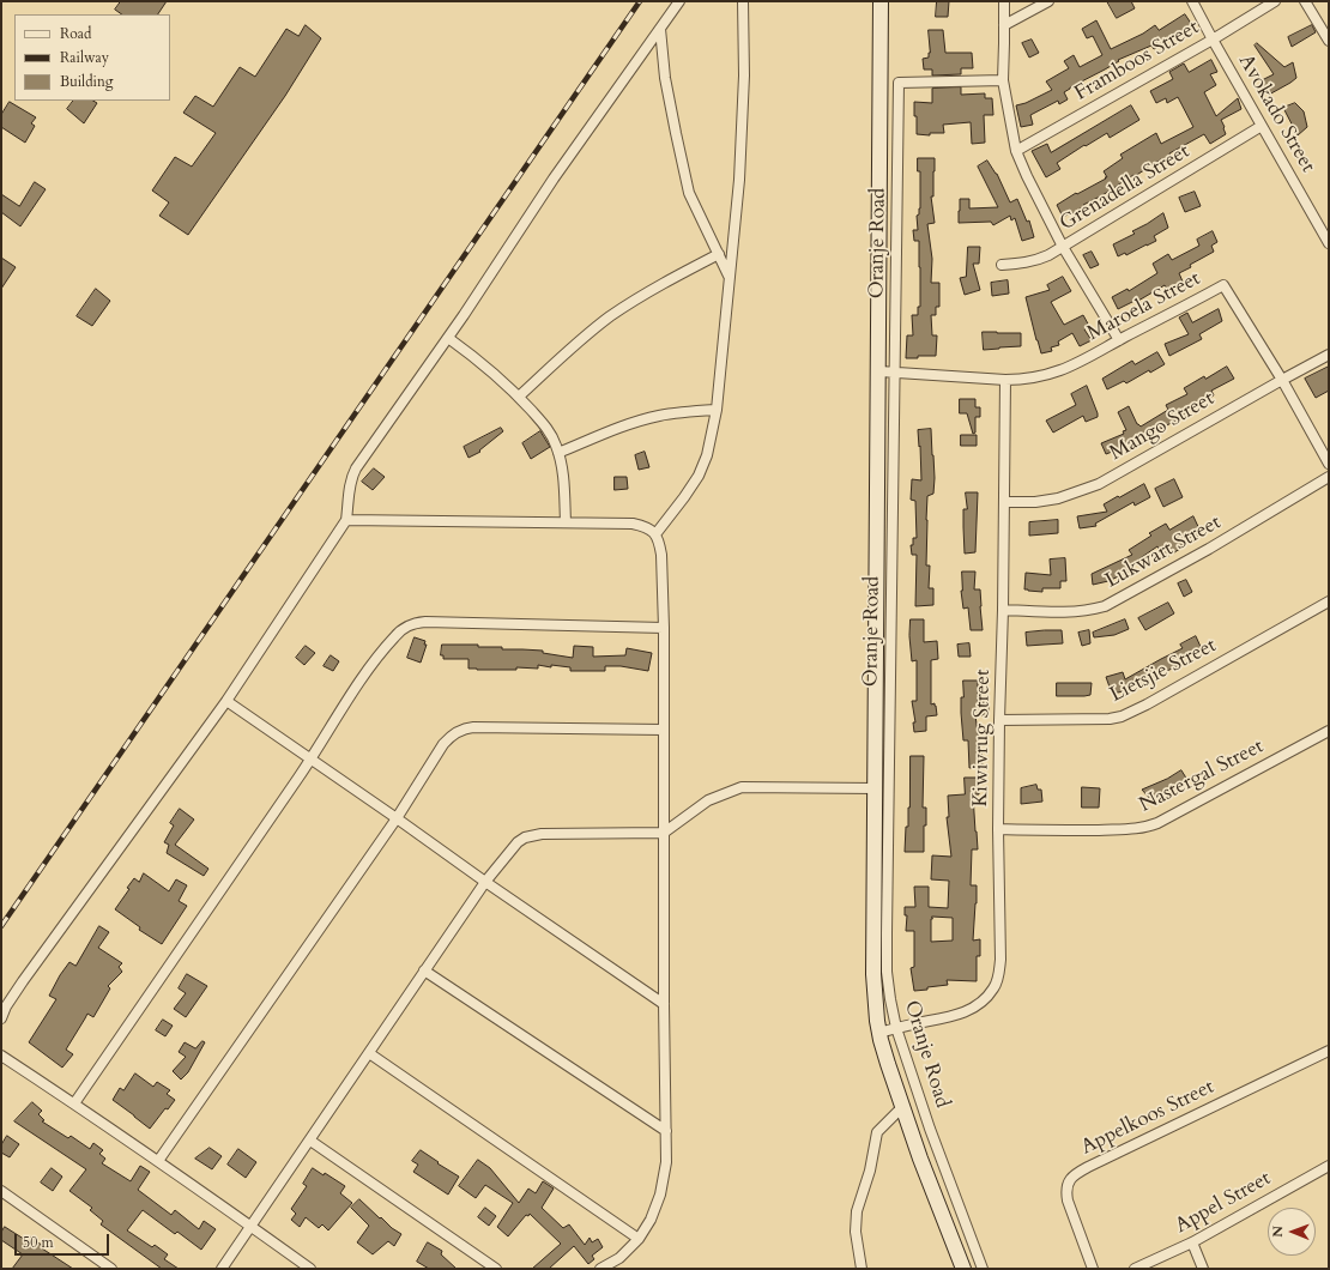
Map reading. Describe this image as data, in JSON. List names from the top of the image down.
{
  "streets": {
    "street": [
      "Framboos Street",
      "Avokado Street",
      "Grenadella Street",
      "Oranje Road",
      "Maroela Street",
      "Mango Street",
      "Lukwart Street",
      "Lietsjie Street",
      "Kiwivrug Street",
      "Nastergal Street",
      "Appelkoos Street",
      "Appel Street"
    ]
  },
  "crossings": [
    ["Framboos Street", "Avokado Street"],
    ["Avokado Street", "Grenadella Street"],
    ["Oranje Road", "Maroela Street"],
    ["Oranje Road", "Kiwivrug Street"],
    ["Maroela Street", "Mango Street"],
    ["Maroela Street", "Kiwivrug Street"],
    ["Mango Street", "Kiwivrug Street"],
    ["Lukwart Street", "Kiwivrug Street"],
    ["Lietsjie Street", "Kiwivrug Street"],
    ["Kiwivrug Street", "Nastergal Street"]
  ],
  "legend": ["Road", "Railway", "Building"],
  "scale_bar": "50 m",
  "north": "left"
}
